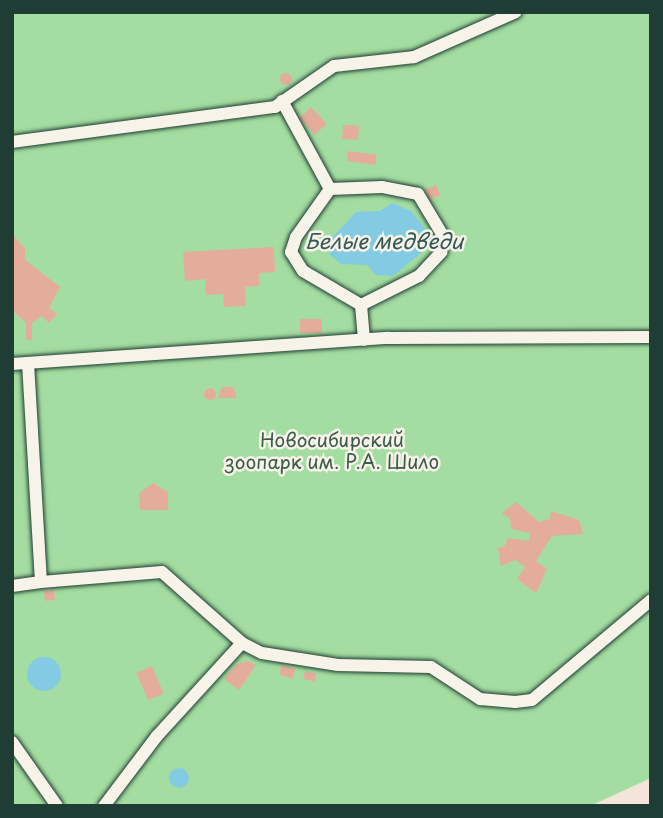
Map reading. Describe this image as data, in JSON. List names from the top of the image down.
{
  "water": ["Белые медведи"],
  "parks": ["Новосибирский зоопарк им. Р.А. Шило"]
}
